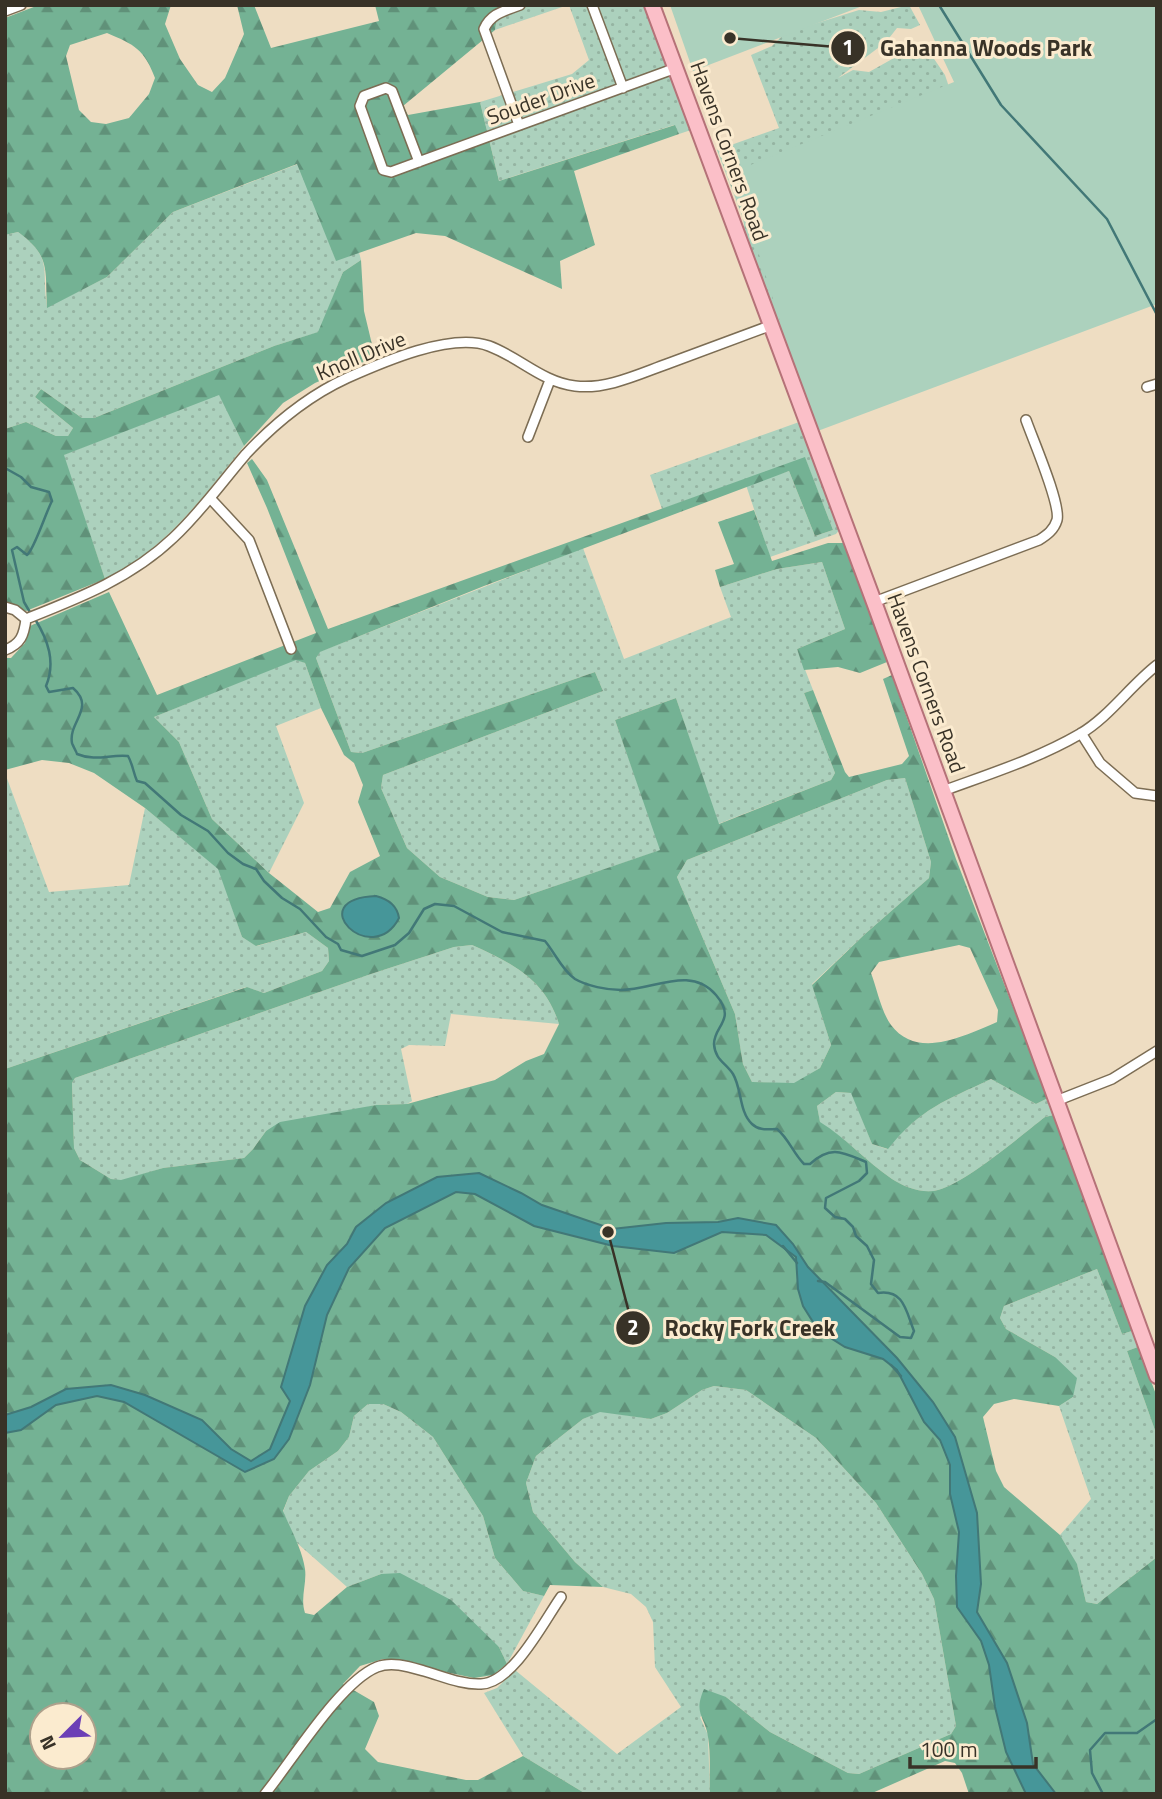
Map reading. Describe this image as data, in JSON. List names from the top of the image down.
{
  "streets": {
    "main road": ["Havens Corners Road"],
    "street": ["Souder Drive", "Knoll Drive"]
  },
  "crossings": [
    ["Souder Drive", "Havens Corners Road"],
    ["Havens Corners Road", "Knoll Drive"]
  ],
  "places": ["Gahanna Woods Park", "Rocky Fork Creek"],
  "scale_bar": "100 m",
  "north": "bottom left"
}
